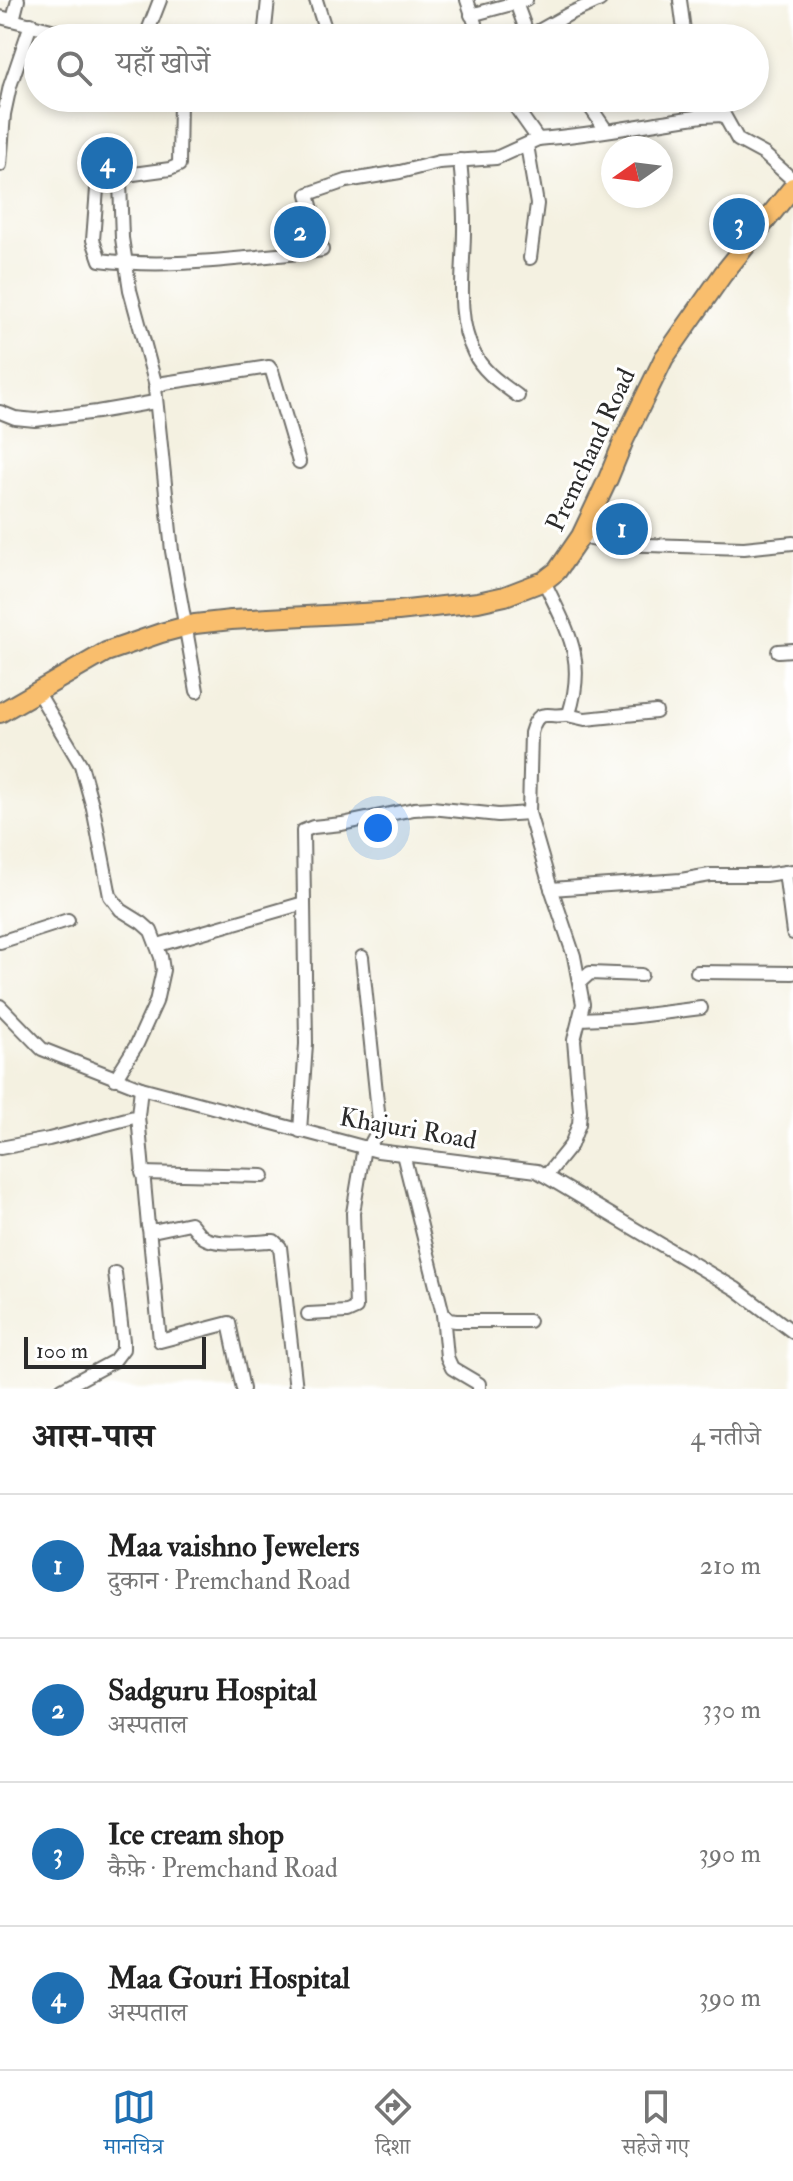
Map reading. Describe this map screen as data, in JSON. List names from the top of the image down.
{
  "streets": {
    "highway": ["Premchand Road"],
    "street": ["Khajuri Road"]
  },
  "scale_bar": "100 m",
  "north": "left",
  "page": {
    "search": "यहाँ खोजें",
    "pins": [
      "4",
      "3",
      "2",
      "1"
    ],
    "scale": "100 m",
    "heading": ["आस-पास", "4 नतीजे"],
    "list": [
      {
        "mark": "1",
        "name": "Maa vaishno Jewelers",
        "note": "दुकान · Premchand Road",
        "value": "210 m"
      },
      {
        "mark": "2",
        "name": "Sadguru Hospital",
        "note": "अस्पताल",
        "value": "330 m"
      },
      {
        "mark": "3",
        "name": "Ice cream shop",
        "note": "कैफ़े · Premchand Road",
        "value": "390 m"
      },
      {
        "mark": "4",
        "name": "Maa Gouri Hospital",
        "note": "अस्पताल",
        "value": "390 m"
      }
    ],
    "nav": ["मानचित्र", "दिशा", "सहेजे गए"]
  }
}
